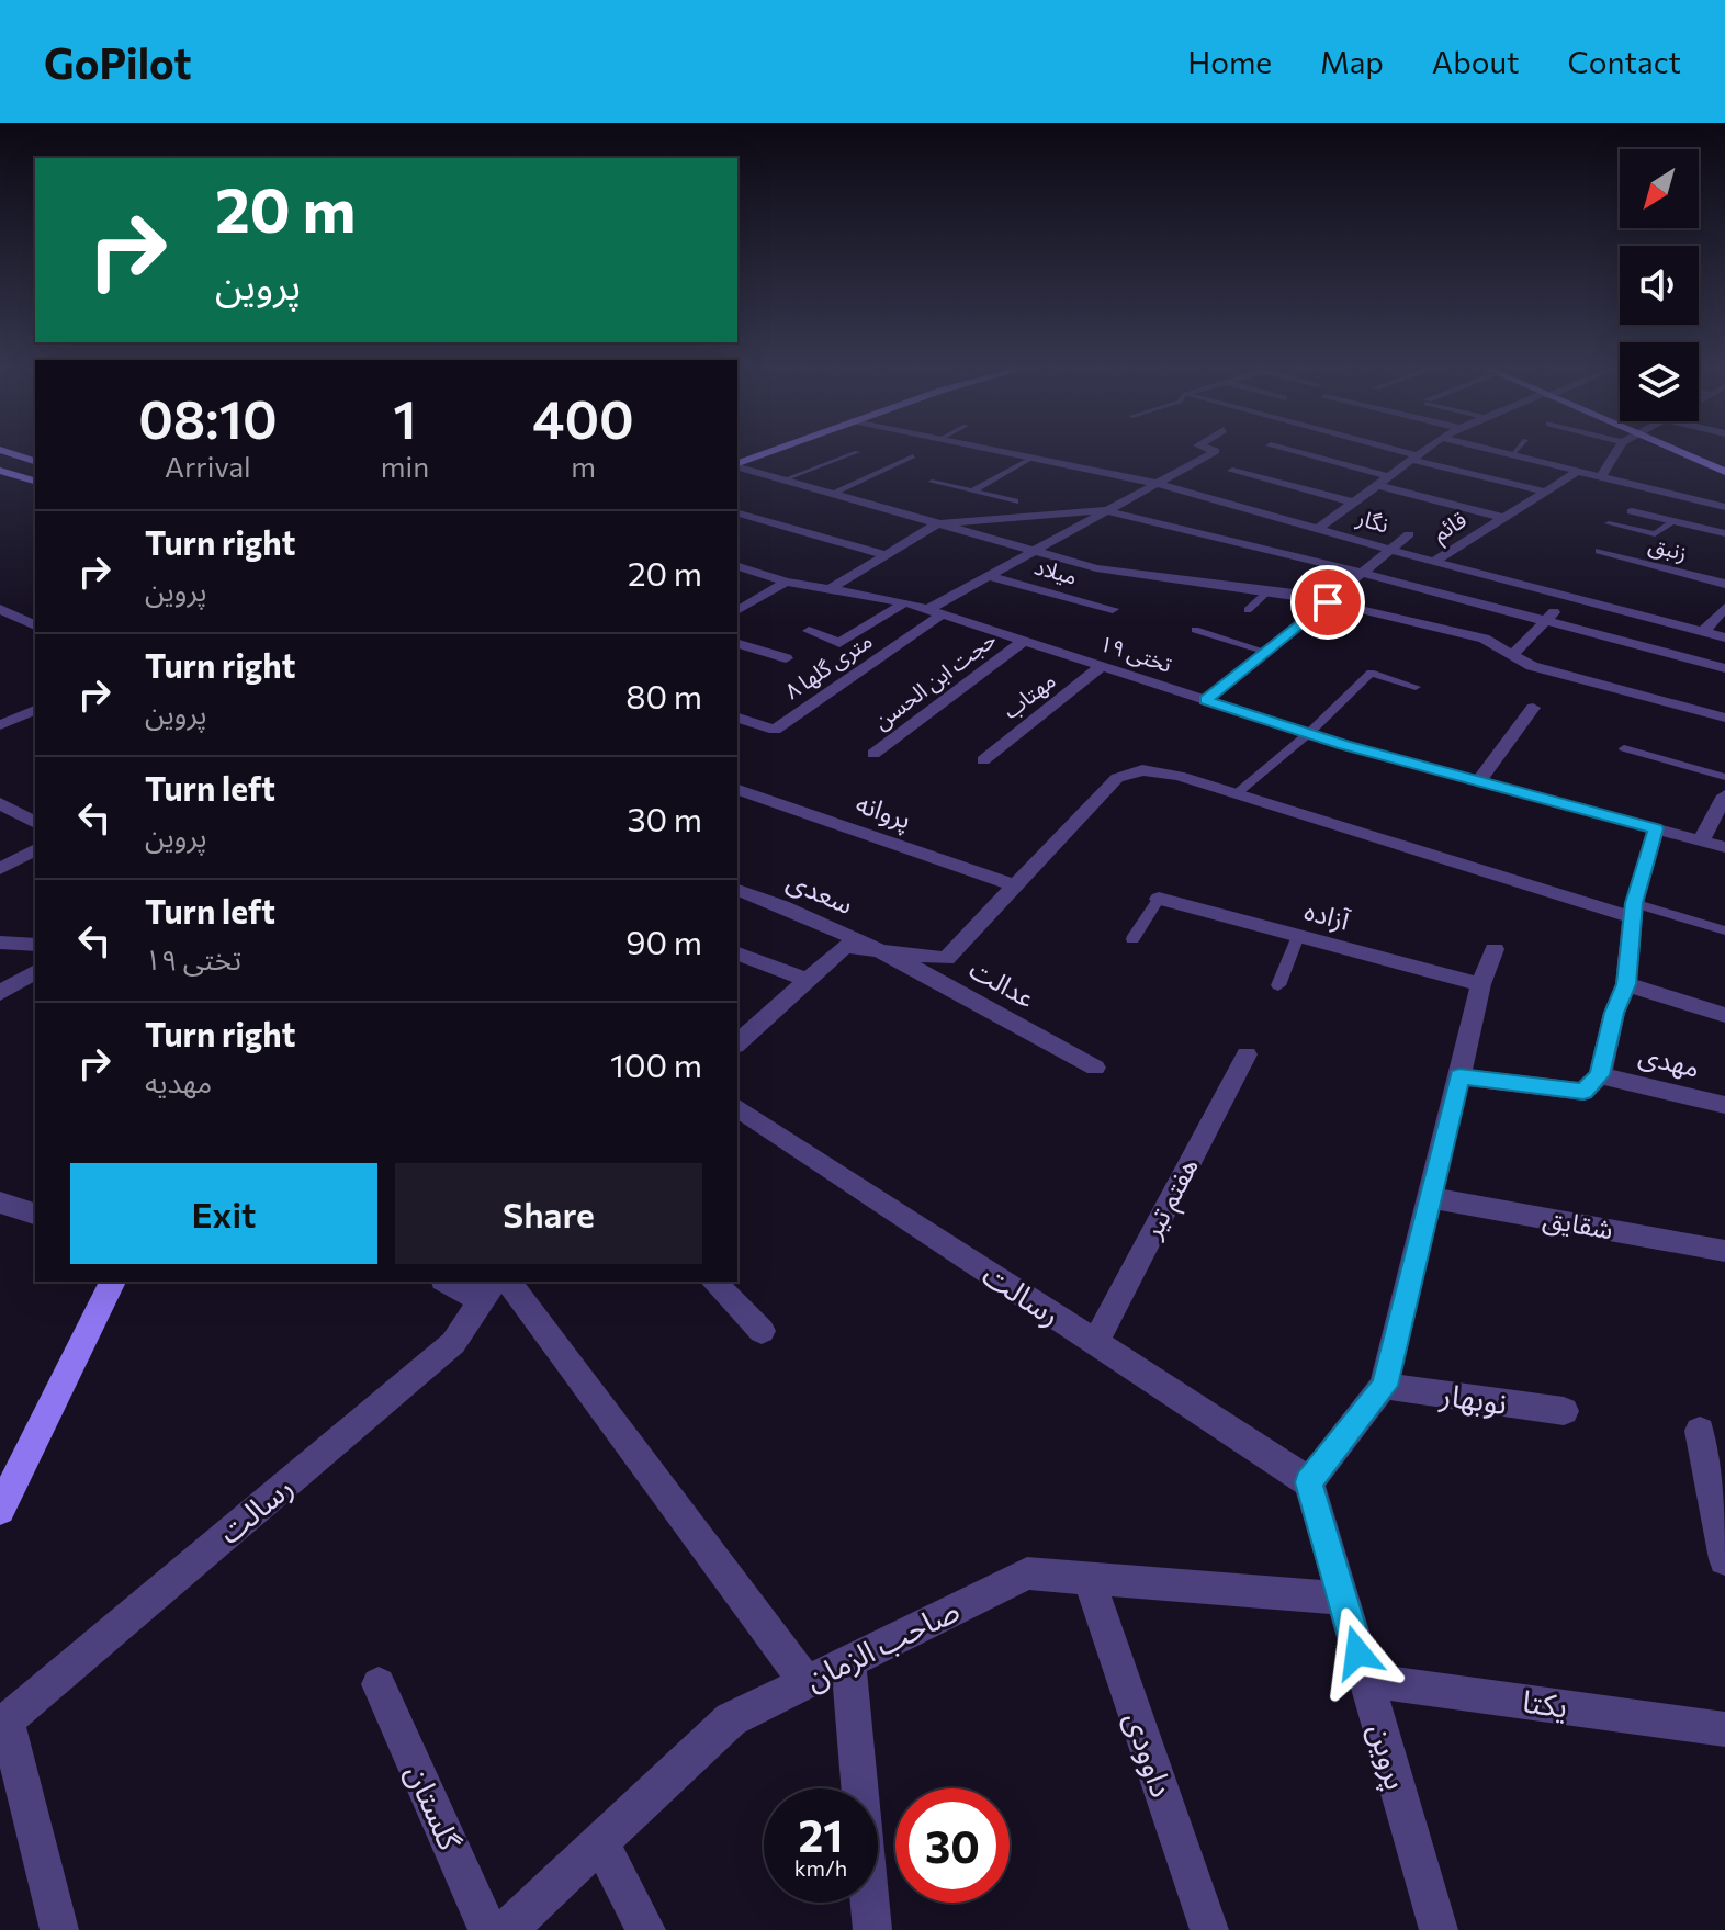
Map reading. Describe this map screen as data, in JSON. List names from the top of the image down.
{
  "streets": {
    "street": [
      "نگار",
      "قائم",
      "زنبق",
      "میلاد",
      "تختی ۱۹",
      "۸ متری گلها",
      "حجت ابن الحسن",
      "مهتاب",
      "پروانه",
      "سعدی",
      "آزاده",
      "عدالت",
      "مهدی",
      "هفتم تیر",
      "شقایق",
      "رسالت",
      "نوبهار",
      "صاحب الزمان",
      "یکتا",
      "داوودی",
      "پروین",
      "گلستان"
    ]
  },
  "crossings": [
    ["نگار", "قائم"],
    ["تختی ۱۹", "۸ متری گلها"],
    ["تختی ۱۹", "حجت ابن الحسن"],
    ["تختی ۱۹", "مهتاب"],
    ["سعدی", "عدالت"],
    ["هفتم تیر", "رسالت"],
    ["رسالت", "پروین"],
    ["صاحب الزمان", "داوودی"],
    ["صاحب الزمان", "پروین"],
    ["یکتا", "پروین"]
  ],
  "north": "bottom left",
  "page": {
    "header": "GoPilot",
    "nav": [
      "Home",
      "Map",
      "About",
      "Contact"
    ],
    "turn": ["20 m", "پروین"],
    "eta": [
      "08:10",
      "Arrival",
      "1",
      "min",
      "400",
      "m"
    ],
    "list": [
      {
        "name": "Turn right",
        "note": "پروین",
        "value": "20 m"
      },
      {
        "name": "Turn right",
        "note": "پروین",
        "value": "80 m"
      },
      {
        "name": "Turn left",
        "note": "پروین",
        "value": "30 m"
      },
      {
        "name": "Turn left",
        "note": "تختی ۱۹",
        "value": "90 m"
      },
      {
        "name": "Turn right",
        "note": "مهدیه",
        "value": "100 m"
      }
    ],
    "buttons": ["Exit", "Share"],
    "speed": "21 km/h",
    "limit": "30"
  }
}
